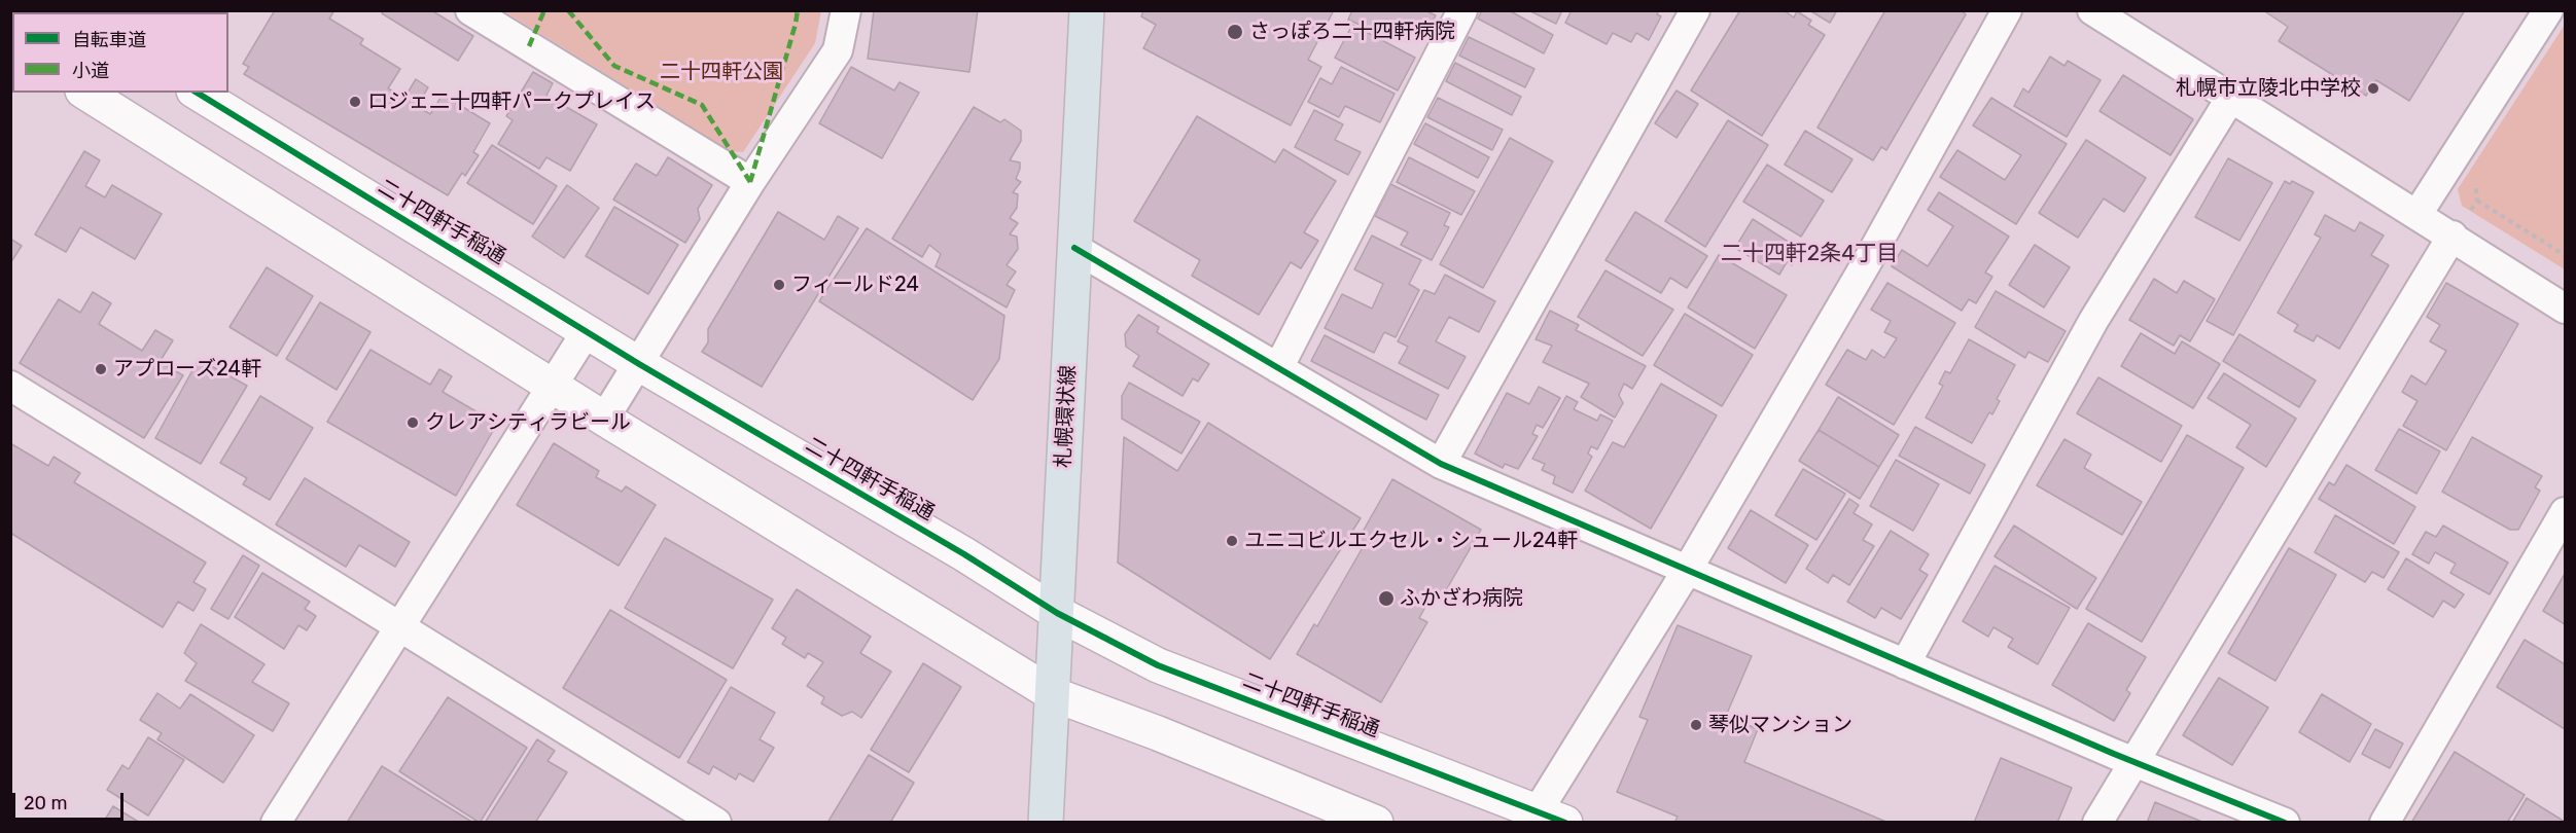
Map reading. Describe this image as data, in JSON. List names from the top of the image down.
{
  "streets": {
    "main road": ["札幌環状線"],
    "street": ["二十四軒手稲通"]
  },
  "crossings": [
    ["二十四軒手稲通", "札幌環状線"]
  ],
  "districts": ["二十四軒2条4丁目"],
  "parks": ["二十四軒公園"],
  "places": [
    "さっぽろ二十四軒病院",
    "札幌市立陵北中学校",
    "ロジェ二十四軒パークプレイス",
    "フィールド24",
    "アプローズ24軒",
    "クレアシティラビール",
    "ユニコビルエクセル・シュール24軒",
    "ふかざわ病院",
    "琴似マンション"
  ],
  "legend": ["自転車道", "小道"],
  "scale_bar": "20 m"
}
